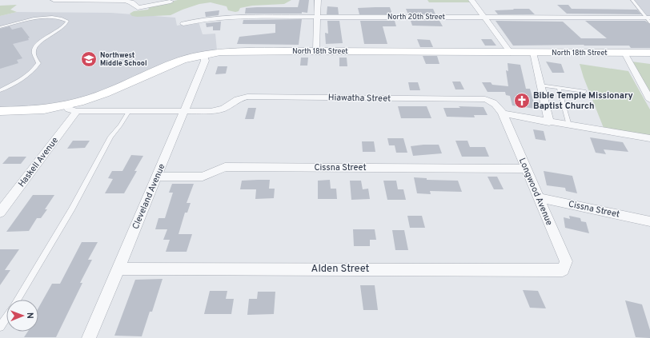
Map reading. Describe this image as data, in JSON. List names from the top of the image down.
{
  "streets": {
    "main road": ["North 18th Street"],
    "street": [
      "North 20th Street",
      "Hiawatha Street",
      "Haskell Avenue",
      "Cissna Street",
      "Longwood Avenue",
      "Cleveland Avenue",
      "Alden Street"
    ]
  },
  "crossings": [
    ["North 18th Street", "Hiawatha Street"],
    ["North 18th Street", "Haskell Avenue"],
    ["North 18th Street", "Cleveland Avenue"],
    ["Hiawatha Street", "Haskell Avenue"],
    ["Hiawatha Street", "Longwood Avenue"],
    ["Hiawatha Street", "Cleveland Avenue"],
    ["Cissna Street", "Longwood Avenue"],
    ["Cissna Street", "Cleveland Avenue"],
    ["Longwood Avenue", "Alden Street"],
    ["Cleveland Avenue", "Alden Street"]
  ],
  "places": {
    "school or university": ["Northwest Middle School"],
    "church": ["Bible Temple Missionary Baptist Church"]
  },
  "north": "right"
}
